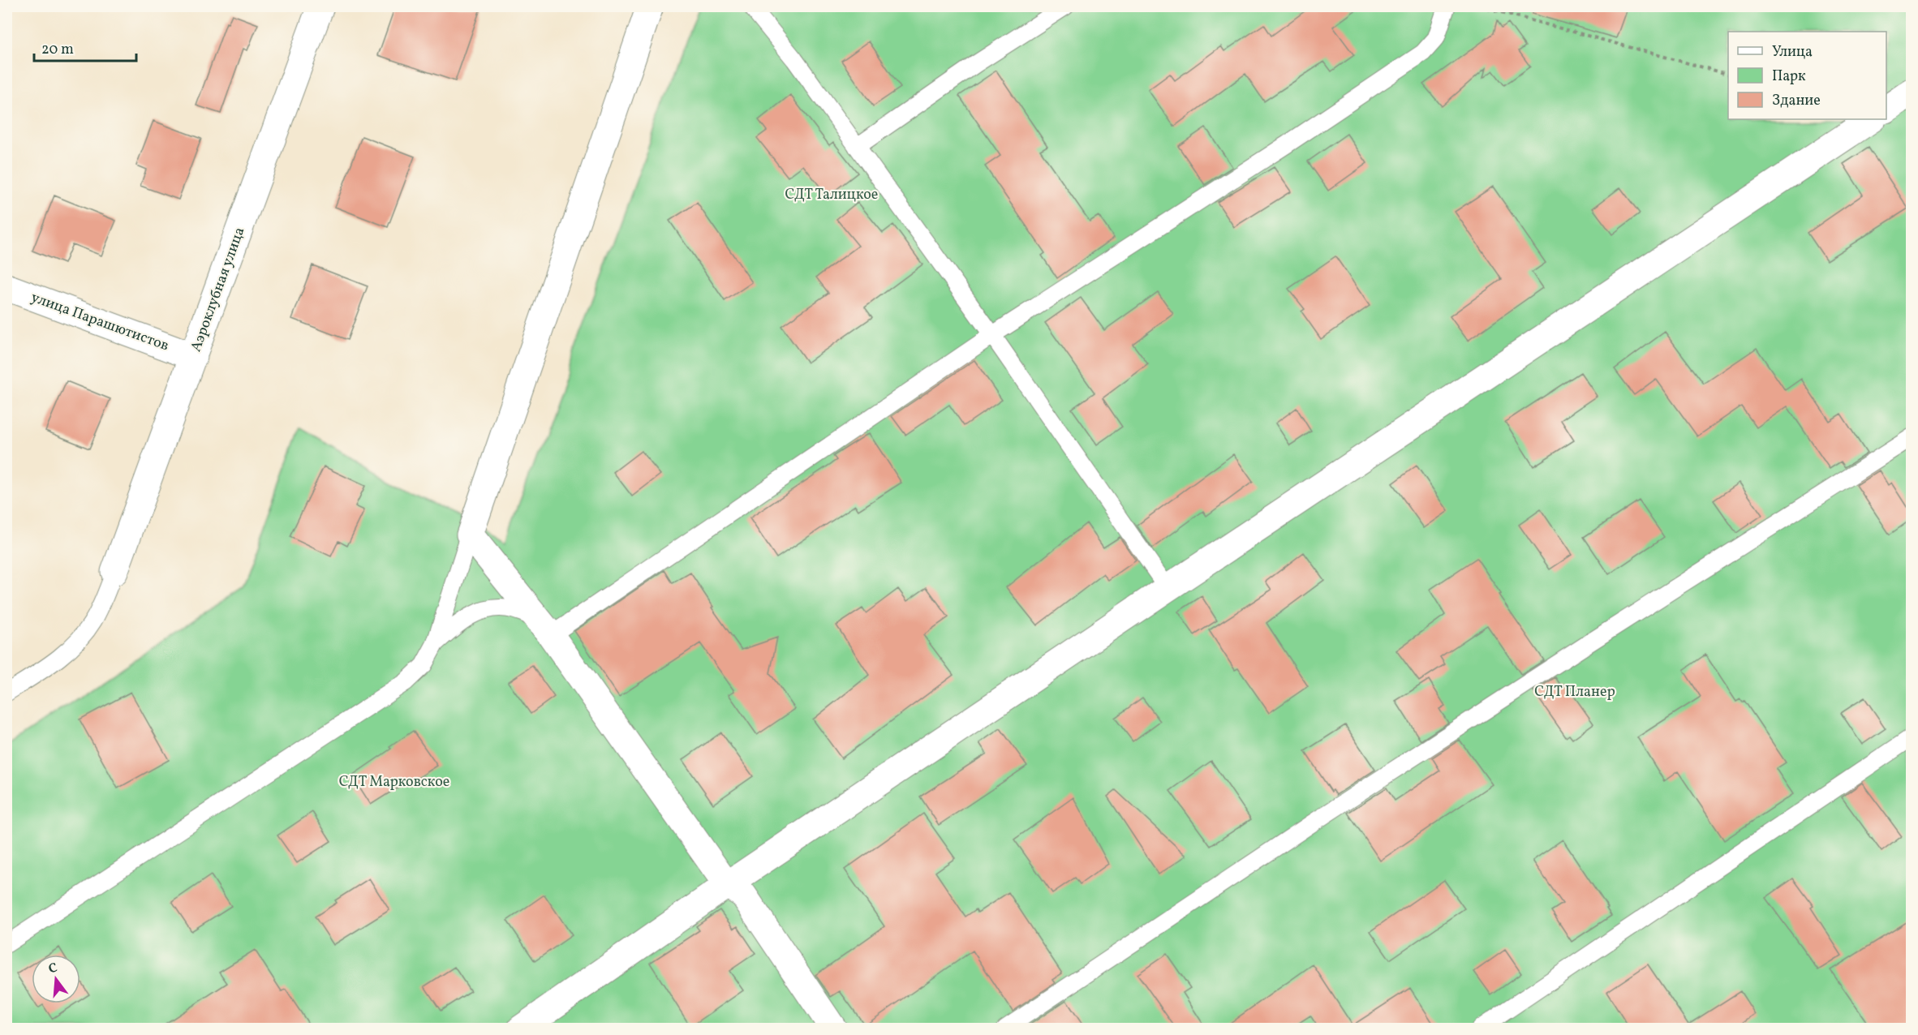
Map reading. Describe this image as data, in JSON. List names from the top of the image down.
{
  "streets": {
    "street": ["Аэроклубная улица", "улица Парашютистов"]
  },
  "crossings": [
    ["Аэроклубная улица", "улица Парашютистов"]
  ],
  "parks": ["СДТ Талицкое", "СДТ Планер", "СДТ Марковское"],
  "legend": ["Улица", "Парк", "Здание"],
  "scale_bar": "20 m",
  "north": "top"
}
